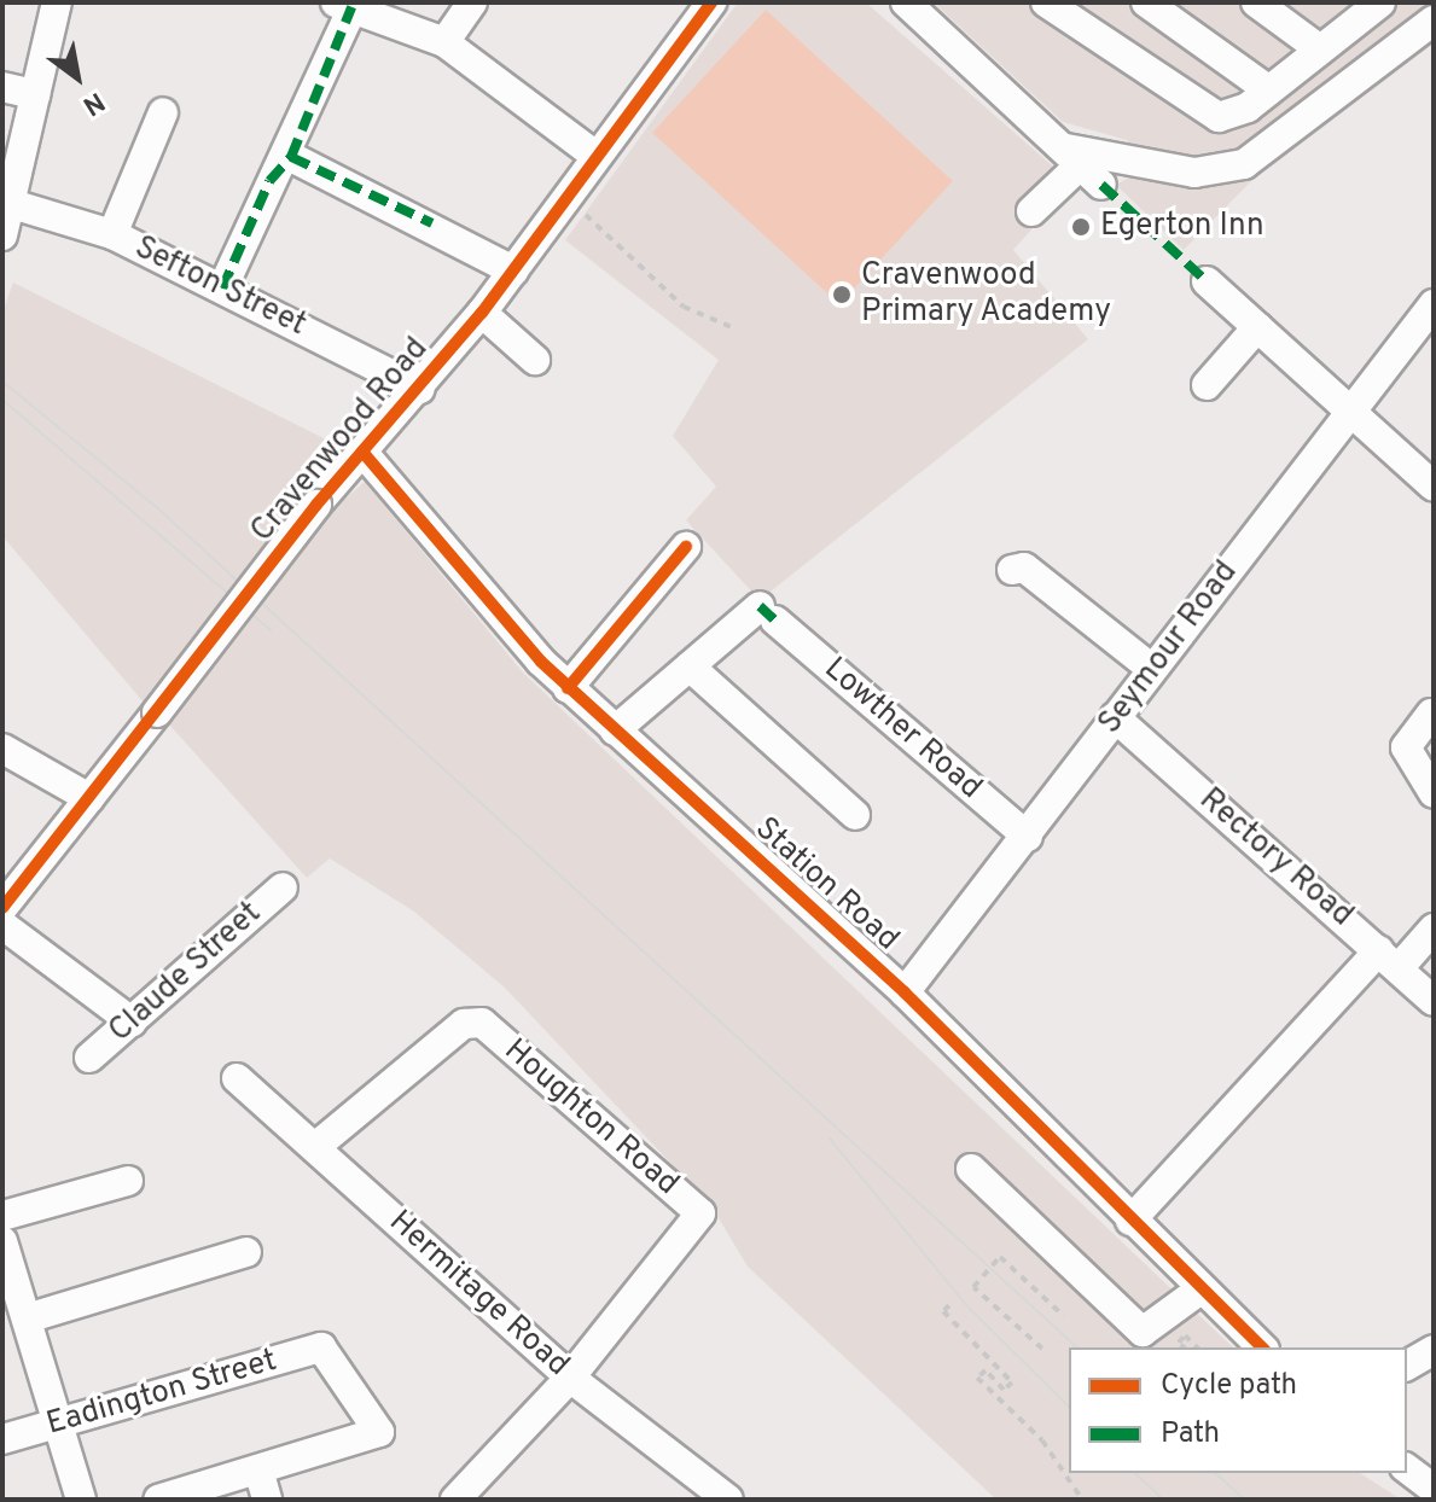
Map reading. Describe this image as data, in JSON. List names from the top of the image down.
{
  "streets": {
    "street": [
      "Sefton Street",
      "Cravenwood Road",
      "Seymour Road",
      "Lowther Road",
      "Rectory Road",
      "Station Road",
      "Claude Street",
      "Houghton Road",
      "Hermitage Road",
      "Eadington Street"
    ]
  },
  "crossings": [
    ["Sefton Street", "Cravenwood Road"],
    ["Cravenwood Road", "Station Road"],
    ["Seymour Road", "Lowther Road"],
    ["Seymour Road", "Rectory Road"],
    ["Seymour Road", "Station Road"],
    ["Houghton Road", "Hermitage Road"]
  ],
  "places": ["Egerton Inn", "Cravenwood Primary Academy"],
  "legend": ["Cycle path", "Path"],
  "north": "bottom right"
}
